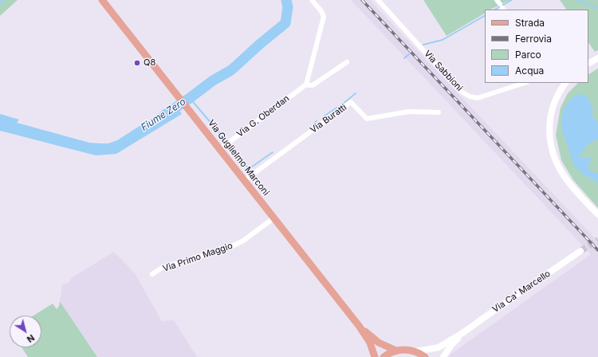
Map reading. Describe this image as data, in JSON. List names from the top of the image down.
{
  "streets": {
    "main road": ["Via Guglielmo Marconi", "Via Ca' Marcello"],
    "street": [
      "Via Sabbioni",
      "Via G. Oberdan",
      "Via Buratti",
      "Via Primo Maggio"
    ]
  },
  "crossings": [
    ["Via G. Oberdan", "Via Guglielmo Marconi"],
    ["Via Buratti", "Via Guglielmo Marconi"],
    ["Via Guglielmo Marconi", "Via Primo Maggio"]
  ],
  "water": ["Fiume Zero"],
  "places": ["Q8"],
  "legend": [
    "Strada",
    "Ferrovia",
    "Parco",
    "Acqua"
  ],
  "north": "bottom right"
}
